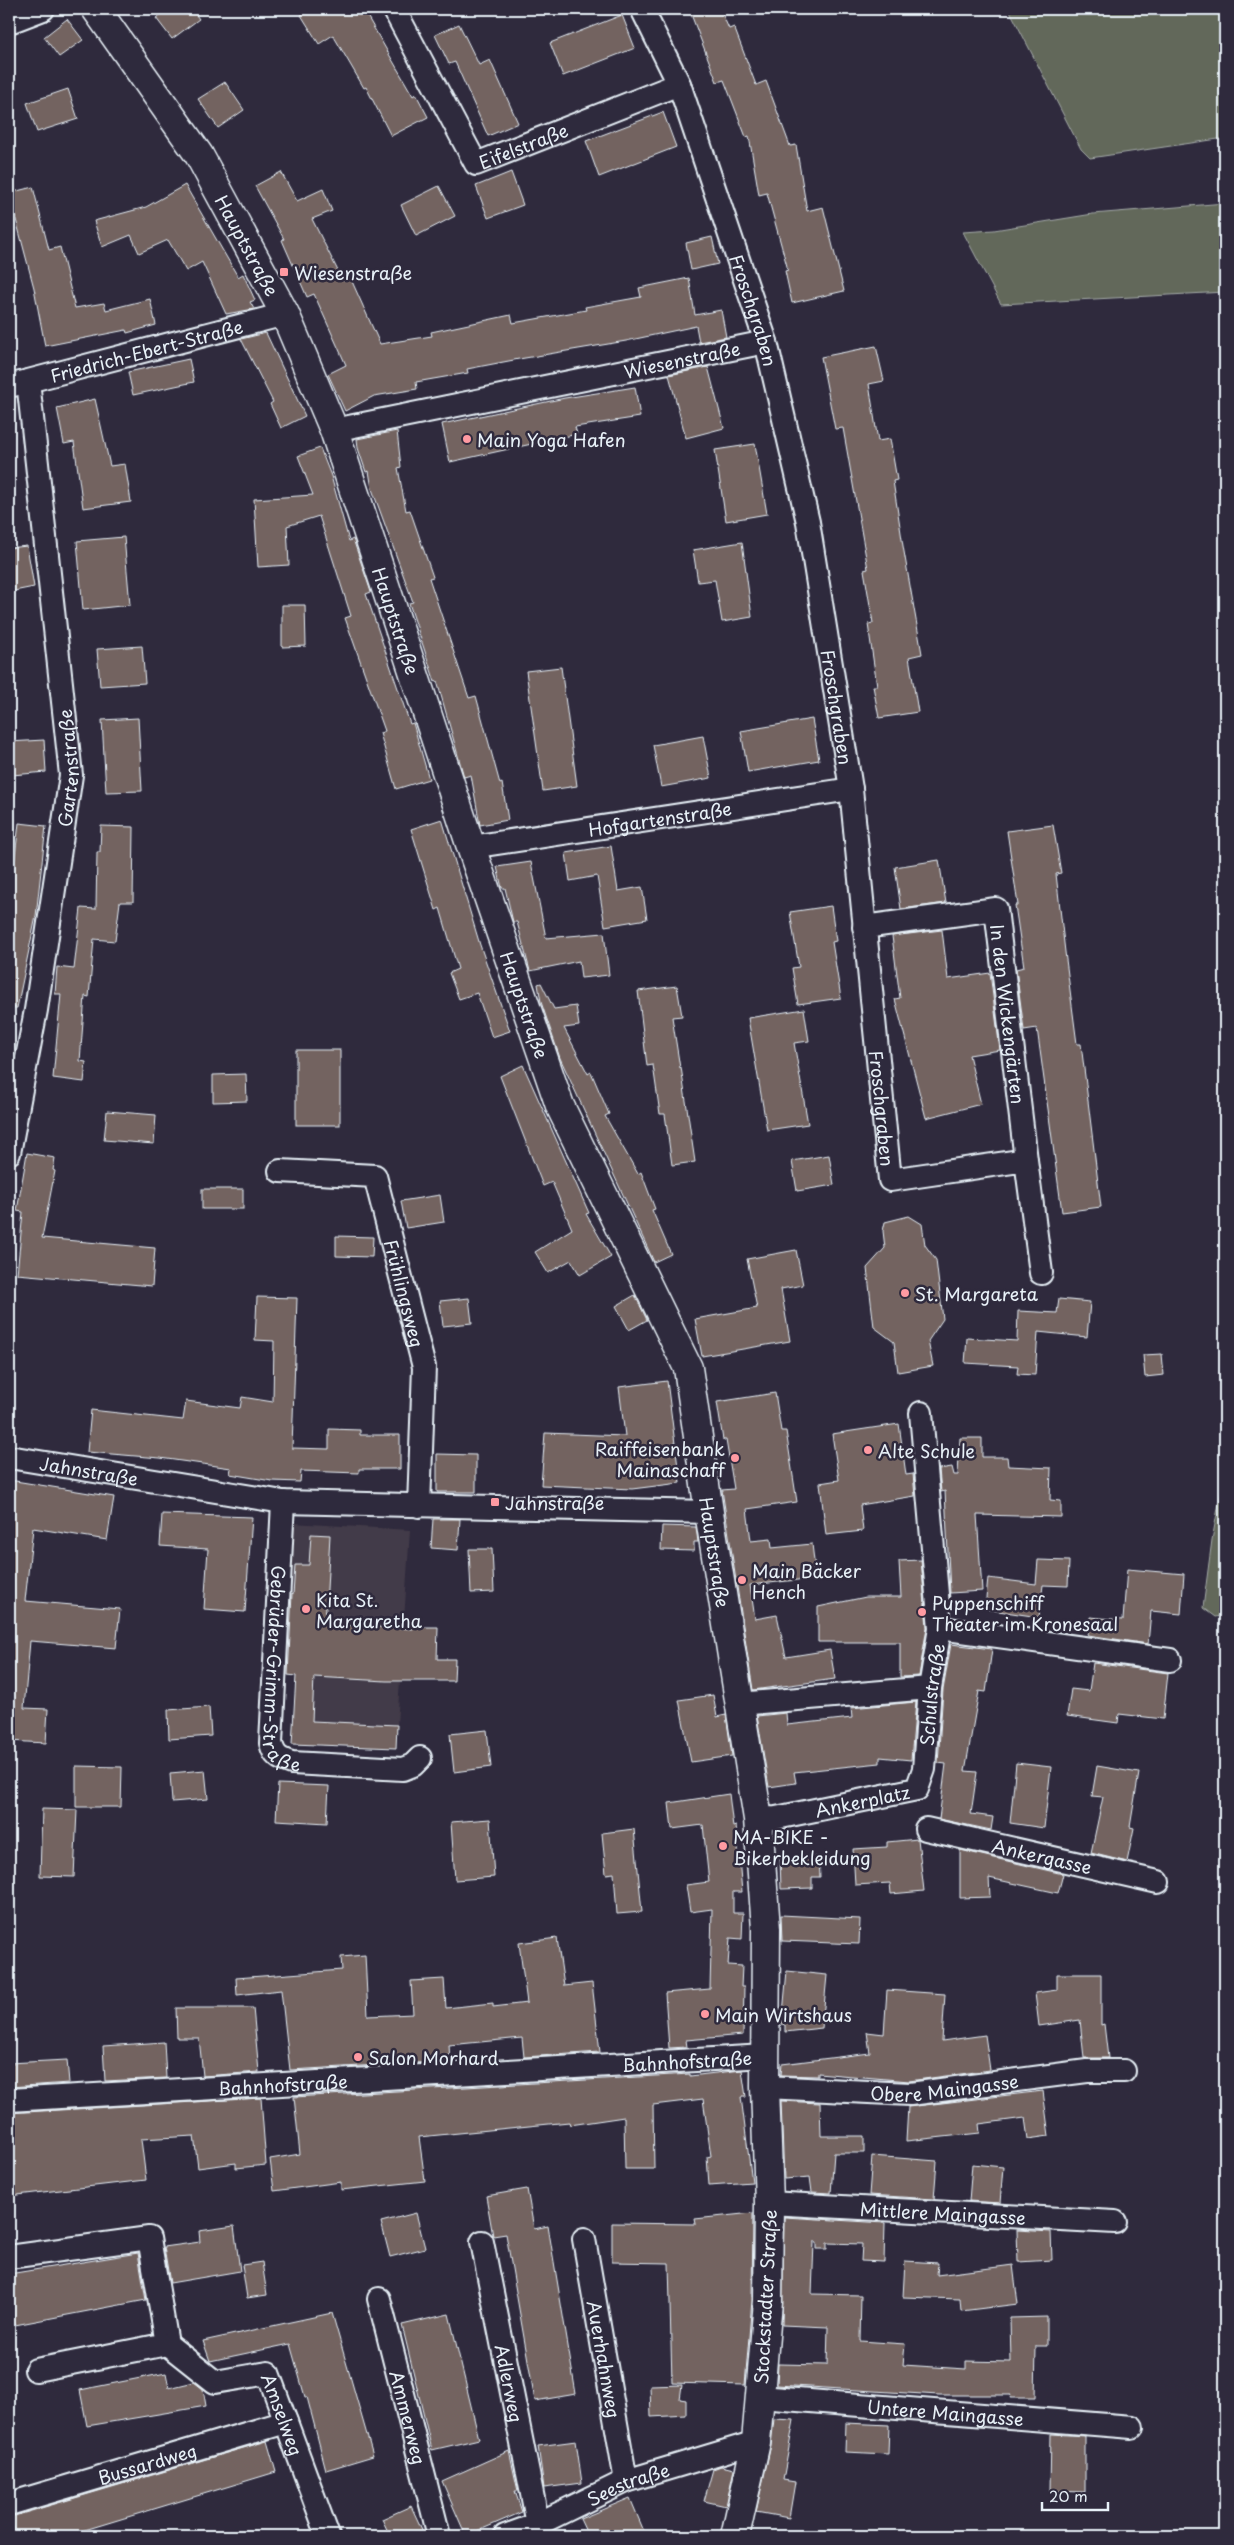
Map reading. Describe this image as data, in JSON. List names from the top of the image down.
{
  "streets": {
    "street": [
      "Eifelstraße",
      "Hauptstraße",
      "Froschgraben",
      "Friedrich-Ebert-Straße",
      "Wiesenstraße",
      "Gartenstraße",
      "Hofgartenstraße",
      "In den Wickengärten",
      "Frühlingsweg",
      "Jahnstraße",
      "Gebrüder-Grimm-Straße",
      "Schulstraße",
      "Ankerplatz",
      "Ankergasse",
      "Bahnhofstraße",
      "Obere Maingasse",
      "Mittlere Maingasse",
      "Stockstadter Straße",
      "Auerhahnweg",
      "Adlerweg",
      "Untere Maingasse",
      "Ammerweg",
      "Amselweg",
      "Bussardweg",
      "Seestraße"
    ]
  },
  "crossings": [
    ["Eifelstraße", "Froschgraben"],
    ["Hauptstraße", "Friedrich-Ebert-Straße"],
    ["Hauptstraße", "Wiesenstraße"],
    ["Hauptstraße", "Hofgartenstraße"],
    ["Hauptstraße", "Jahnstraße"],
    ["Hauptstraße", "Ankerplatz"],
    ["Hauptstraße", "Bahnhofstraße"],
    ["Hauptstraße", "Stockstadter Straße"],
    ["Froschgraben", "Wiesenstraße"],
    ["Froschgraben", "Hofgartenstraße"],
    ["Froschgraben", "In den Wickengärten"],
    ["Friedrich-Ebert-Straße", "Gartenstraße"],
    ["Frühlingsweg", "Jahnstraße"],
    ["Jahnstraße", "Gebrüder-Grimm-Straße"],
    ["Schulstraße", "Ankerplatz"],
    ["Bahnhofstraße", "Stockstadter Straße"],
    ["Obere Maingasse", "Stockstadter Straße"],
    ["Mittlere Maingasse", "Stockstadter Straße"],
    ["Stockstadter Straße", "Untere Maingasse"],
    ["Stockstadter Straße", "Seestraße"],
    ["Auerhahnweg", "Seestraße"],
    ["Adlerweg", "Seestraße"],
    ["Amselweg", "Bussardweg"]
  ],
  "places": {
    "transit": ["Wiesenstraße", "Jahnstraße"],
    "other": [
      "Main Yoga Hafen",
      "St. Margareta",
      "Alte Schule",
      "Raiffeisenbank Mainaschaff",
      "Main Bäcker Hench",
      "Kita St. Margaretha",
      "Puppenschiff Theater im Kronesaal",
      "MA-BIKE - Bikerbekleidung",
      "Main Wirtshaus",
      "Salon Morhard"
    ]
  },
  "scale_bar": "20 m"
}
